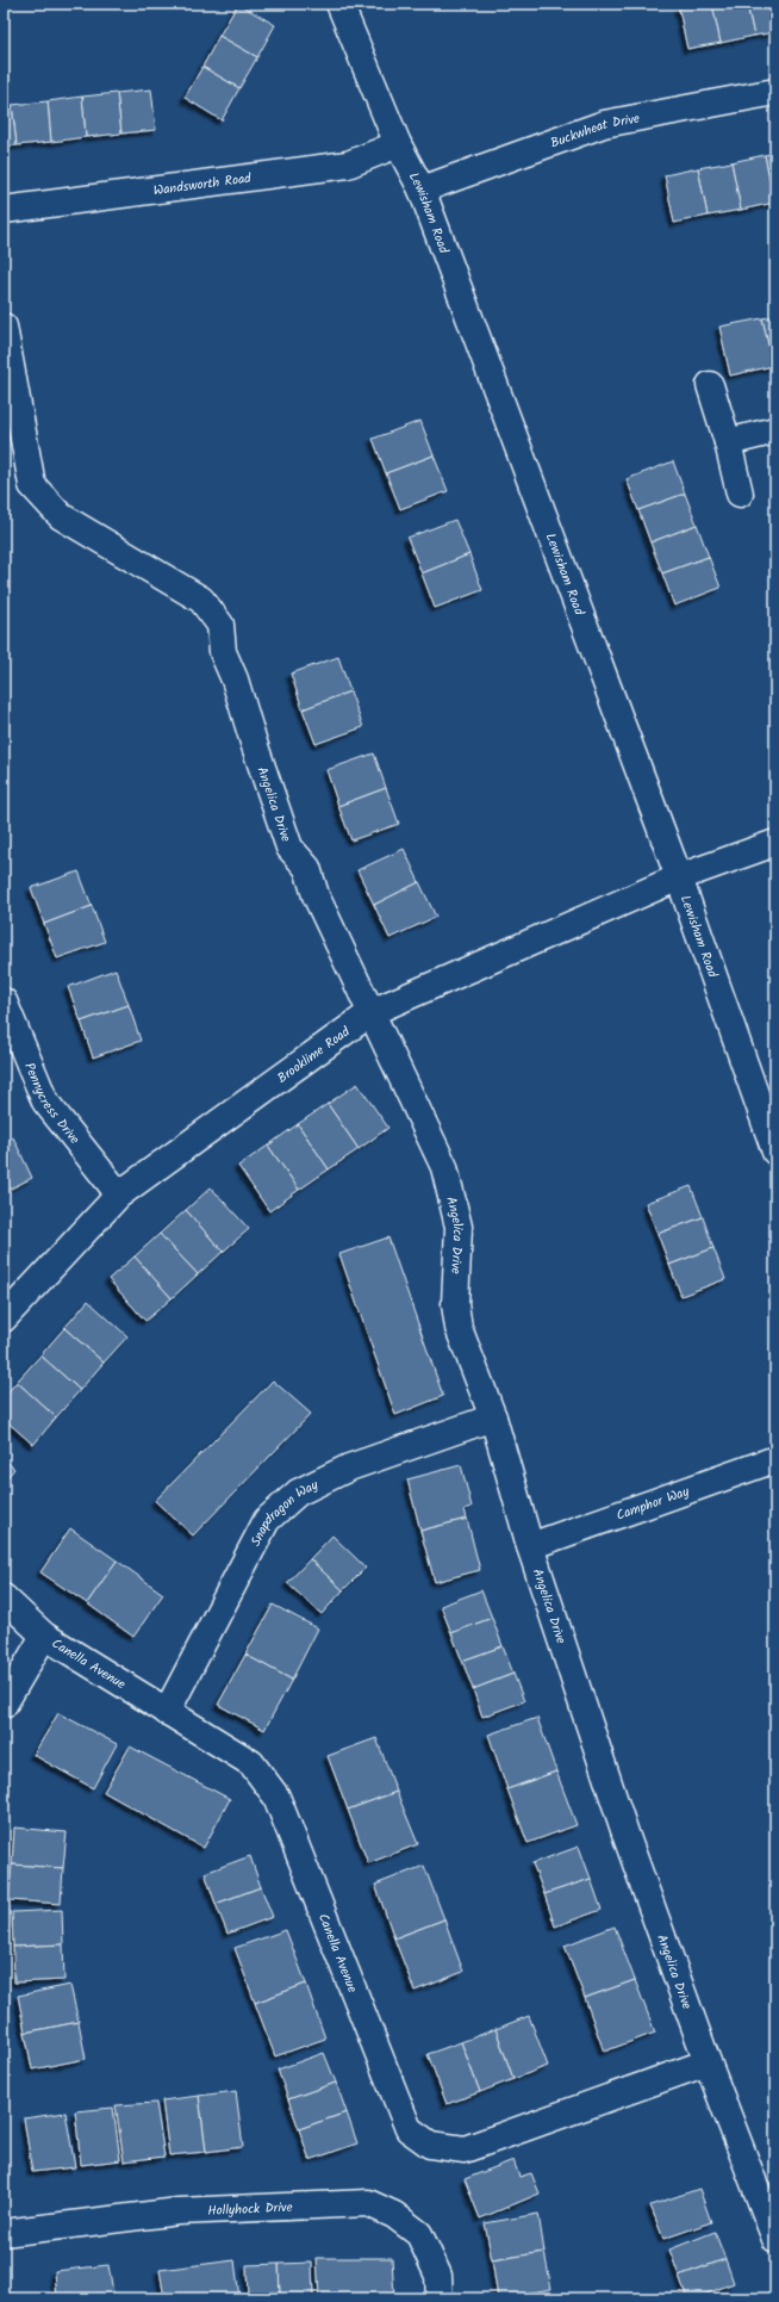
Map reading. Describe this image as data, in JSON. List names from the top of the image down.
{
  "streets": {
    "street": [
      "Buckwheat Drive",
      "Wandsworth Road",
      "Lewisham Road",
      "Angelica Drive",
      "Brooklime Road",
      "Pennycress Drive",
      "Camphor Way",
      "Snapdragon Way",
      "Canella Avenue",
      "Hollyhock Drive"
    ]
  },
  "crossings": [
    ["Buckwheat Drive", "Lewisham Road"],
    ["Wandsworth Road", "Lewisham Road"],
    ["Lewisham Road", "Brooklime Road"],
    ["Angelica Drive", "Brooklime Road"],
    ["Angelica Drive", "Camphor Way"],
    ["Angelica Drive", "Snapdragon Way"],
    ["Angelica Drive", "Canella Avenue"],
    ["Brooklime Road", "Pennycress Drive"],
    ["Snapdragon Way", "Canella Avenue"]
  ]
}
